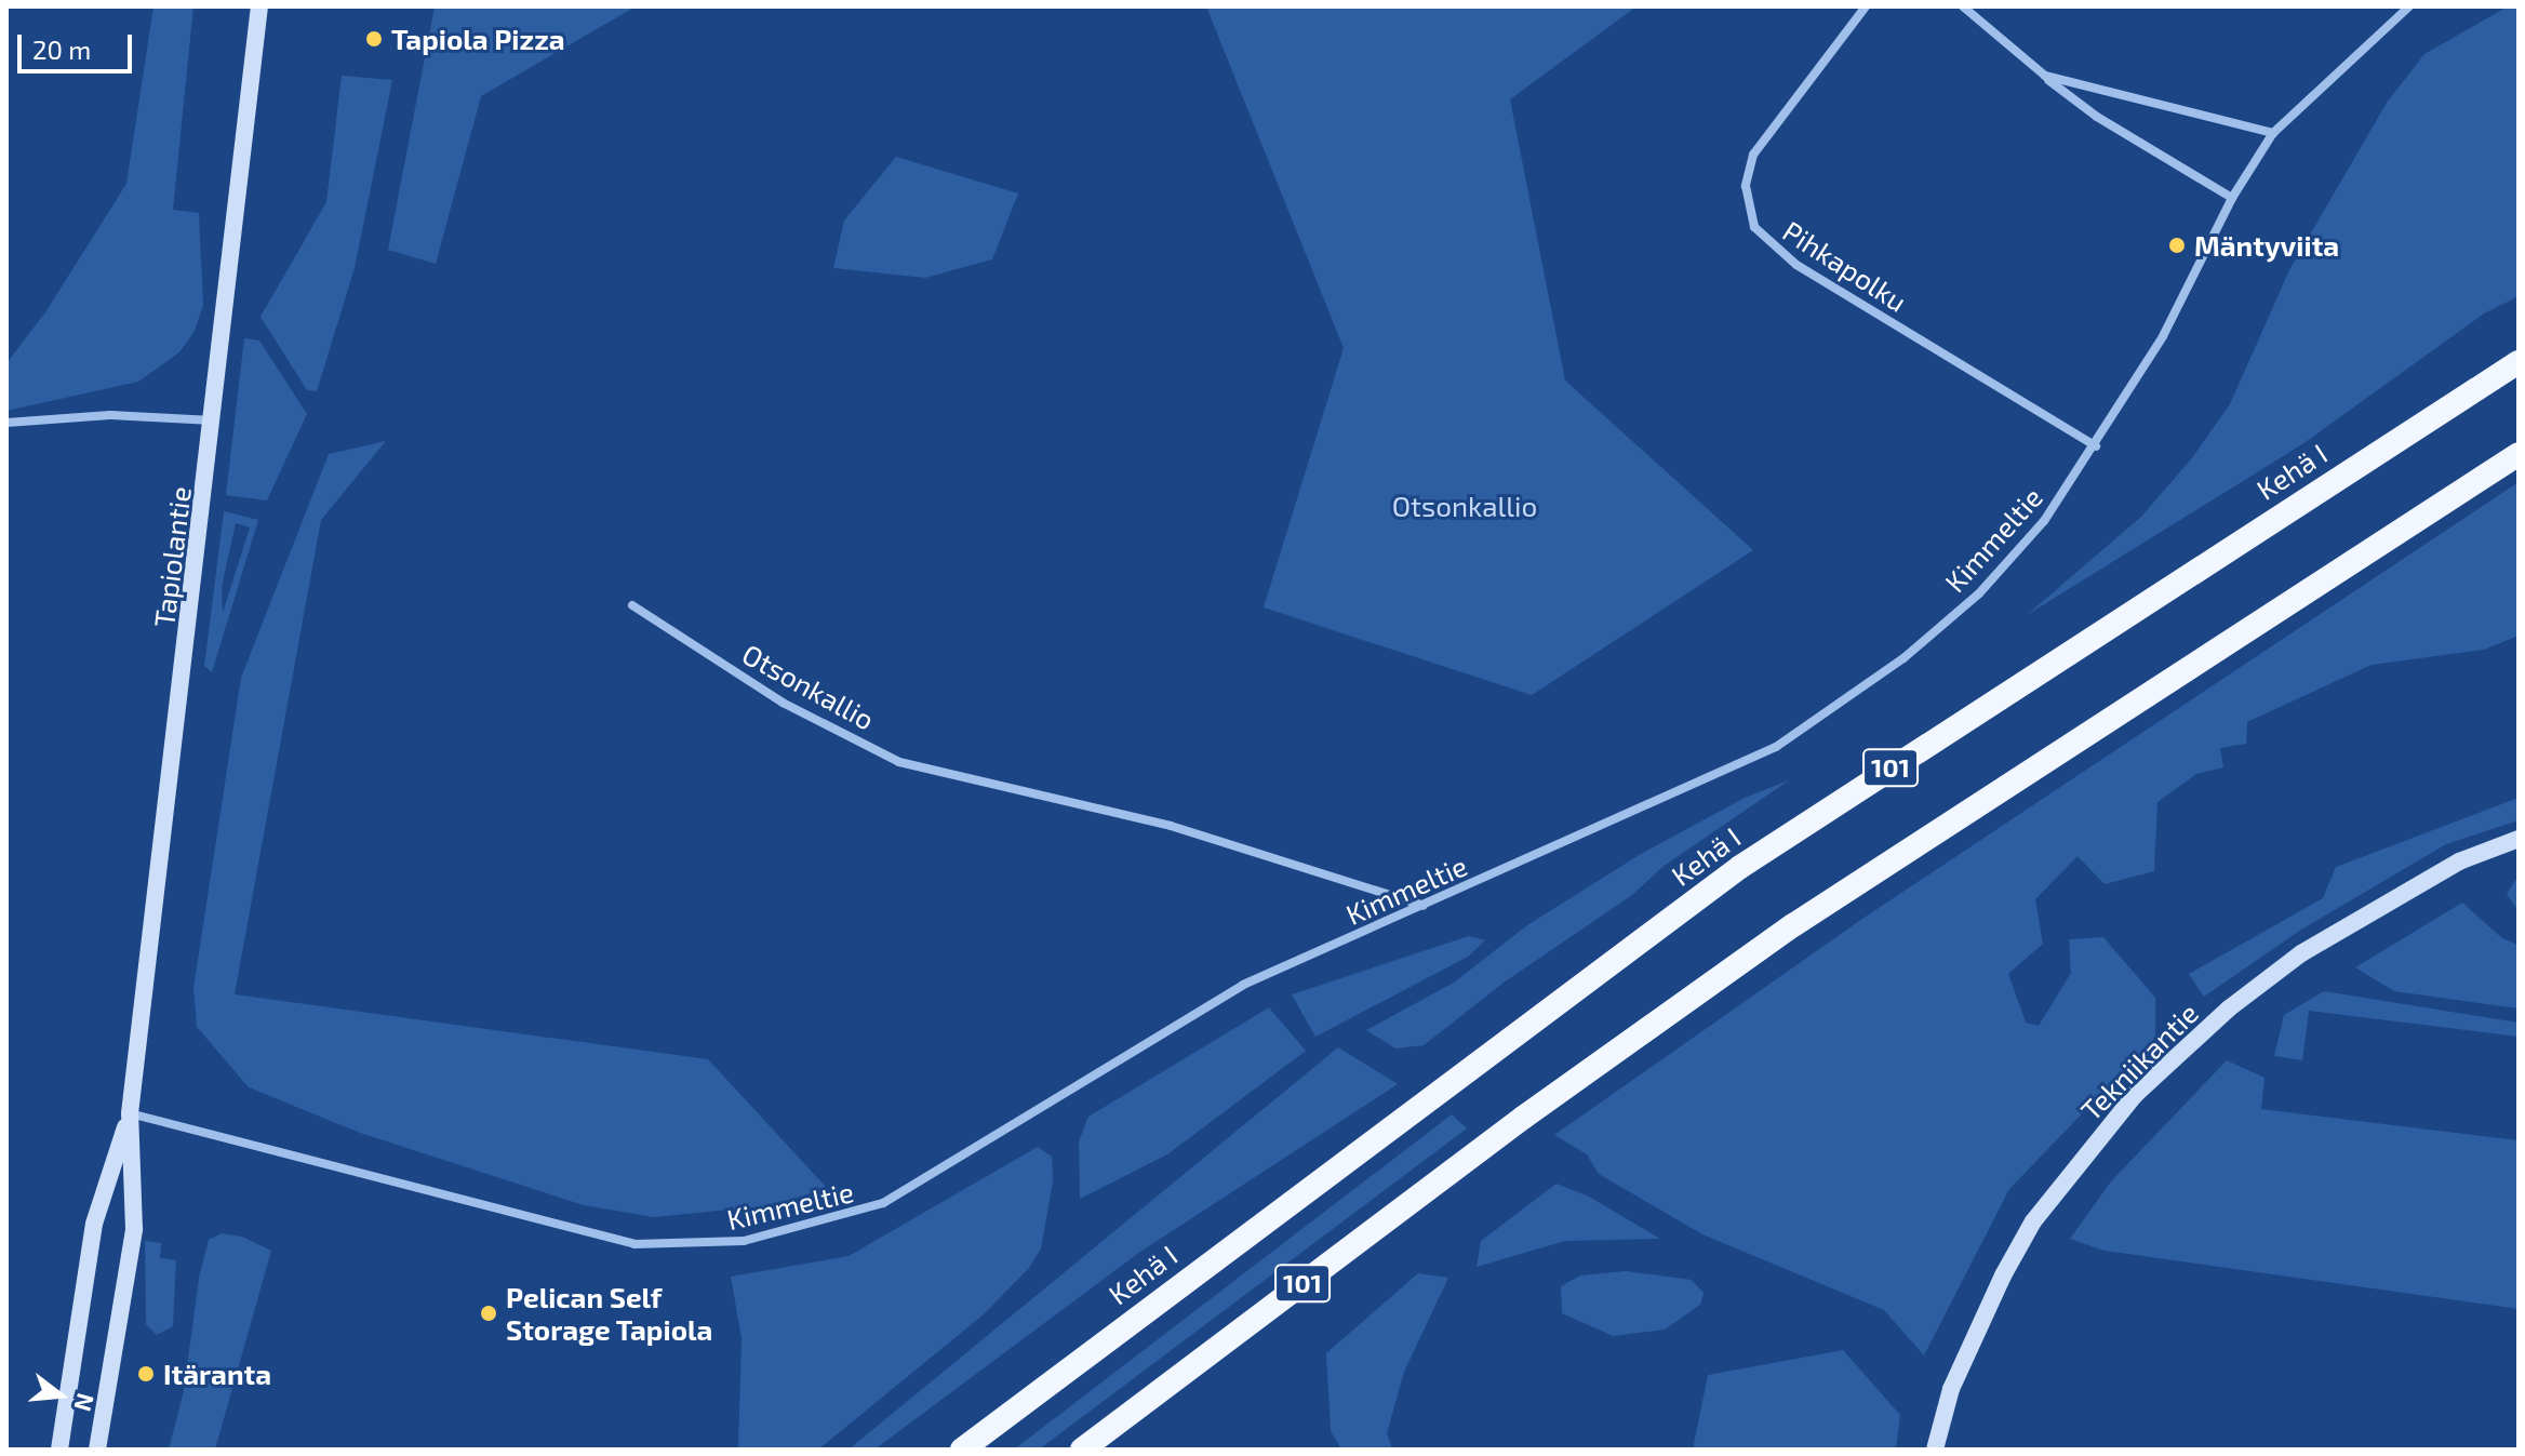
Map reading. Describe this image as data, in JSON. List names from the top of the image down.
{
  "streets": {
    "highway": ["Kehä I", "101"],
    "main road": ["Tapiolantie", "Tekniikantie"],
    "street": ["Pihkapolku", "Kimmeltie", "Otsonkallio"]
  },
  "crossings": [
    ["Pihkapolku", "Kimmeltie"],
    ["Kimmeltie", "Tapiolantie"],
    ["Kimmeltie", "Otsonkallio"]
  ],
  "parks": ["Otsonkallio"],
  "places": [
    "Tapiola Pizza",
    "Mäntyviita",
    "Pelican Self Storage Tapiola",
    "Itäranta"
  ],
  "scale_bar": "20 m",
  "north": "right"
}
